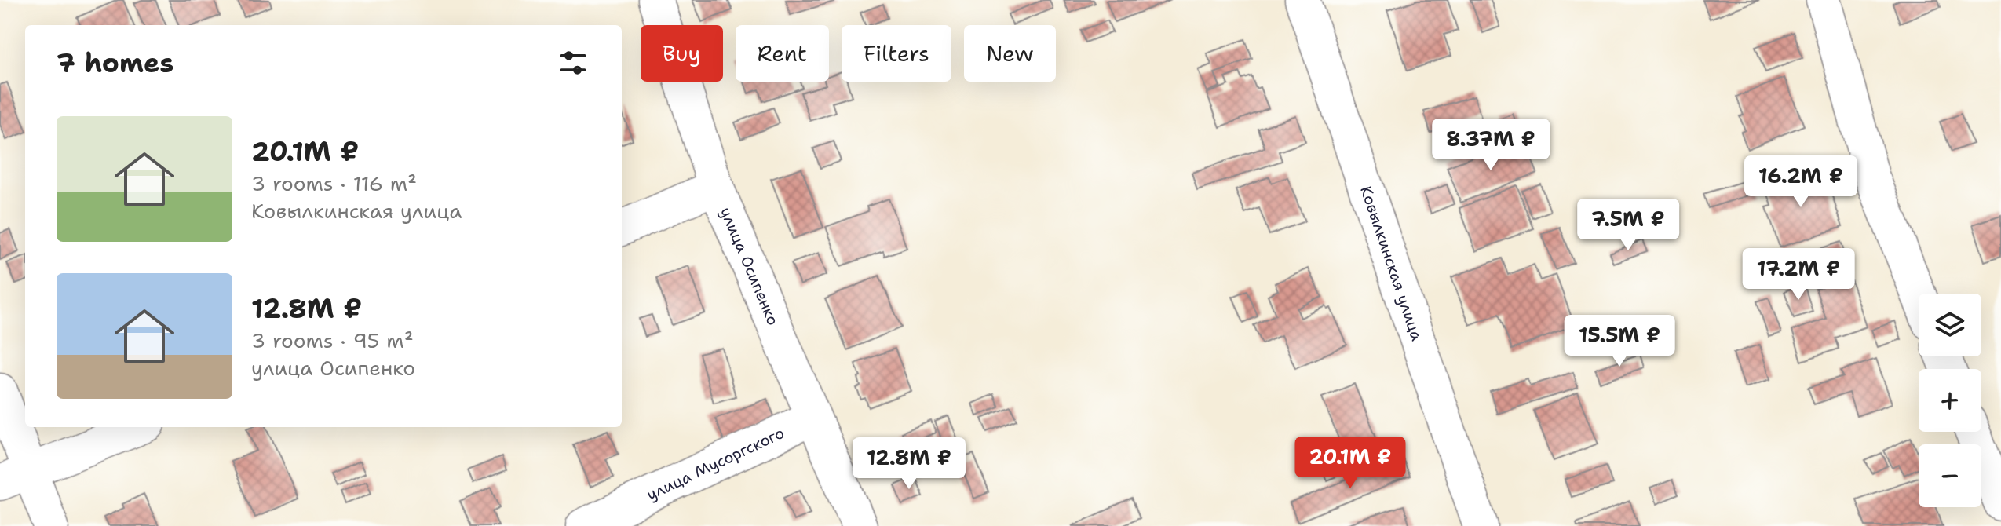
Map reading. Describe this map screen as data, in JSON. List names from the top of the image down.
{
  "streets": {
    "street": ["Ковылкинская улица", "улица Осипенко", "улица Мусоргского"]
  },
  "crossings": [
    ["улица Осипенко", "улица Мусоргского"]
  ],
  "page": {
    "chip": [
      "Buy",
      "Rent",
      "Filters",
      "New"
    ],
    "heading": "7 homes",
    "list": [
      {
        "name": "20.1M ₽",
        "note": "3 rooms · 116 m² · Ковылкинская улица"
      },
      {
        "name": "12.8M ₽",
        "note": "3 rooms · 95 m² · улица Осипенко"
      }
    ],
    "price": [
      "8.37M ₽",
      "16.2M ₽",
      "7.5M ₽",
      "17.2M ₽",
      "15.5M ₽",
      "20.1M ₽",
      "12.8M ₽"
    ],
    "map_buttons": ["+", "−"]
  }
}
